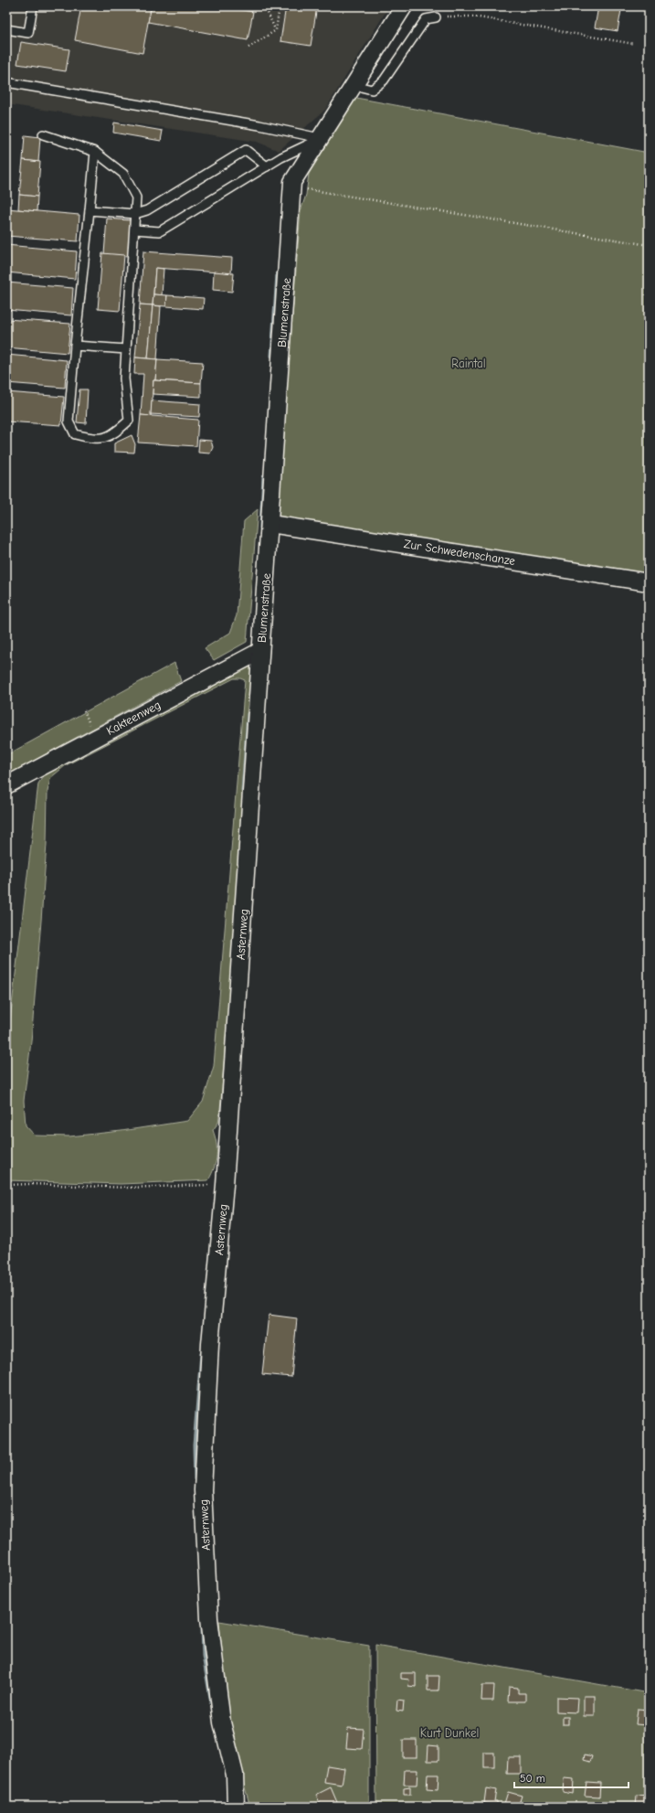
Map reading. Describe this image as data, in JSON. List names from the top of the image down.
{
  "streets": {
    "street": [
      "Blumenstraße",
      "Zur Schwedenschanze",
      "Kakteenweg",
      "Asternweg"
    ]
  },
  "crossings": [
    ["Blumenstraße", "Zur Schwedenschanze"],
    ["Blumenstraße", "Kakteenweg"],
    ["Blumenstraße", "Asternweg"],
    ["Kakteenweg", "Asternweg"]
  ],
  "parks": ["Raintal", "Kurt Dunkel"],
  "scale_bar": "50 m"
}
